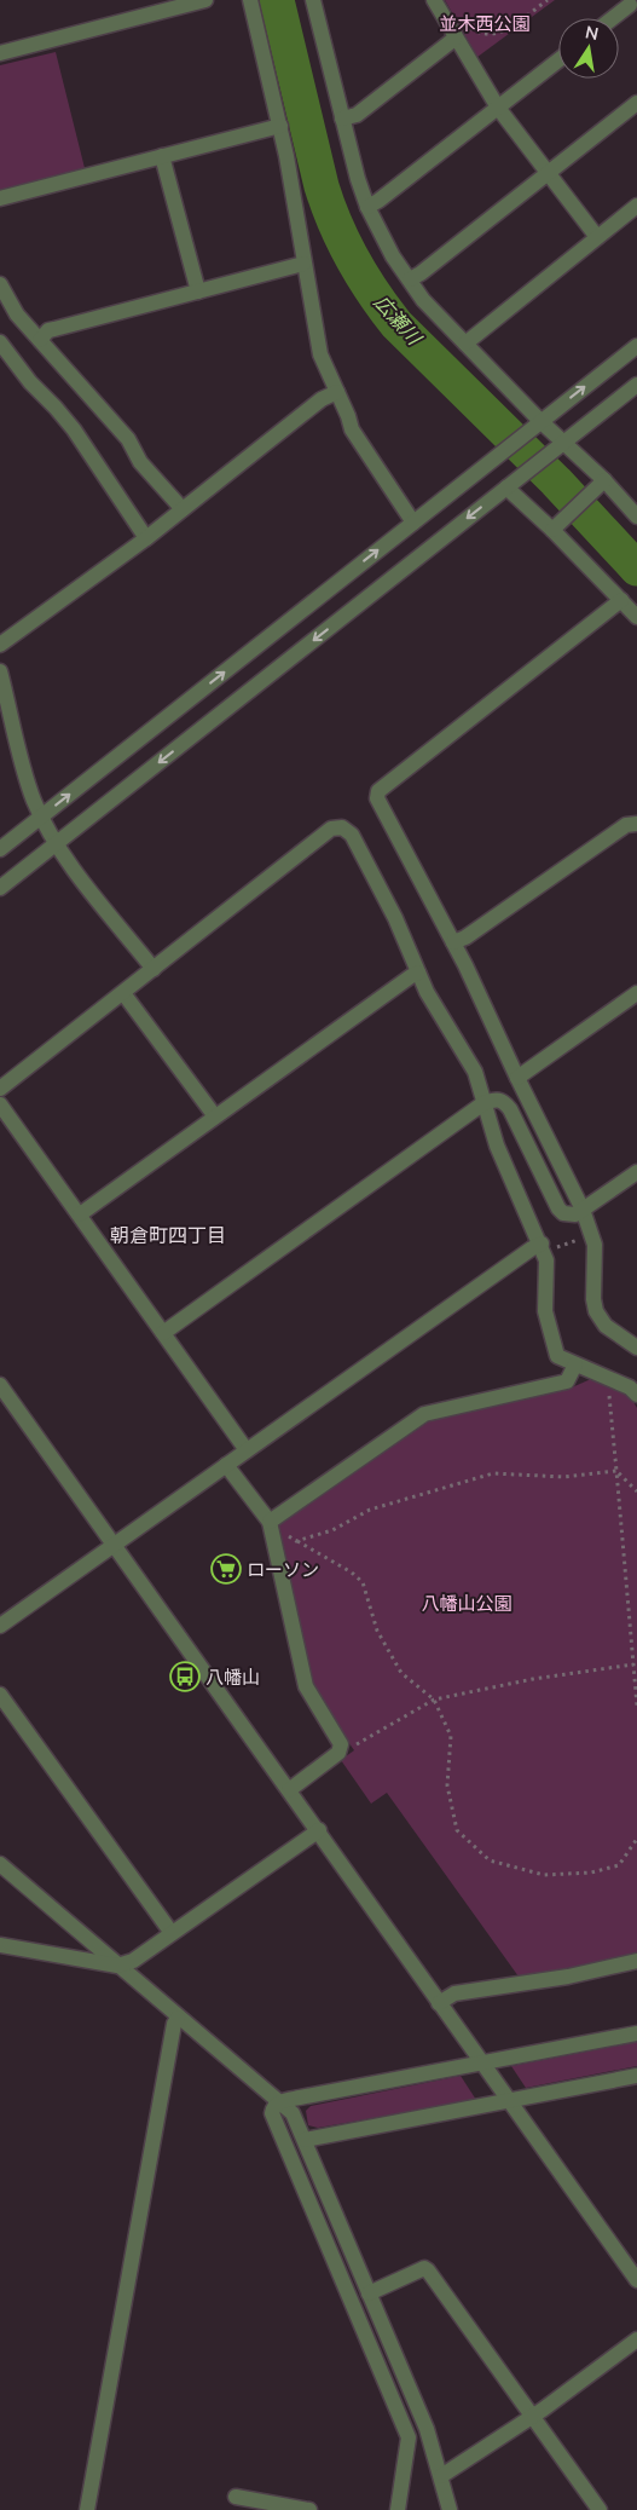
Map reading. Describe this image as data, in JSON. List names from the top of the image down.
{
  "districts": ["朝倉町四丁目"],
  "water": ["広瀬川"],
  "parks": ["並木西公園", "八幡山公園"],
  "places": {
    "supermarket": ["ローソン"],
    "bus stop": ["八幡山"]
  },
  "north": "top"
}
